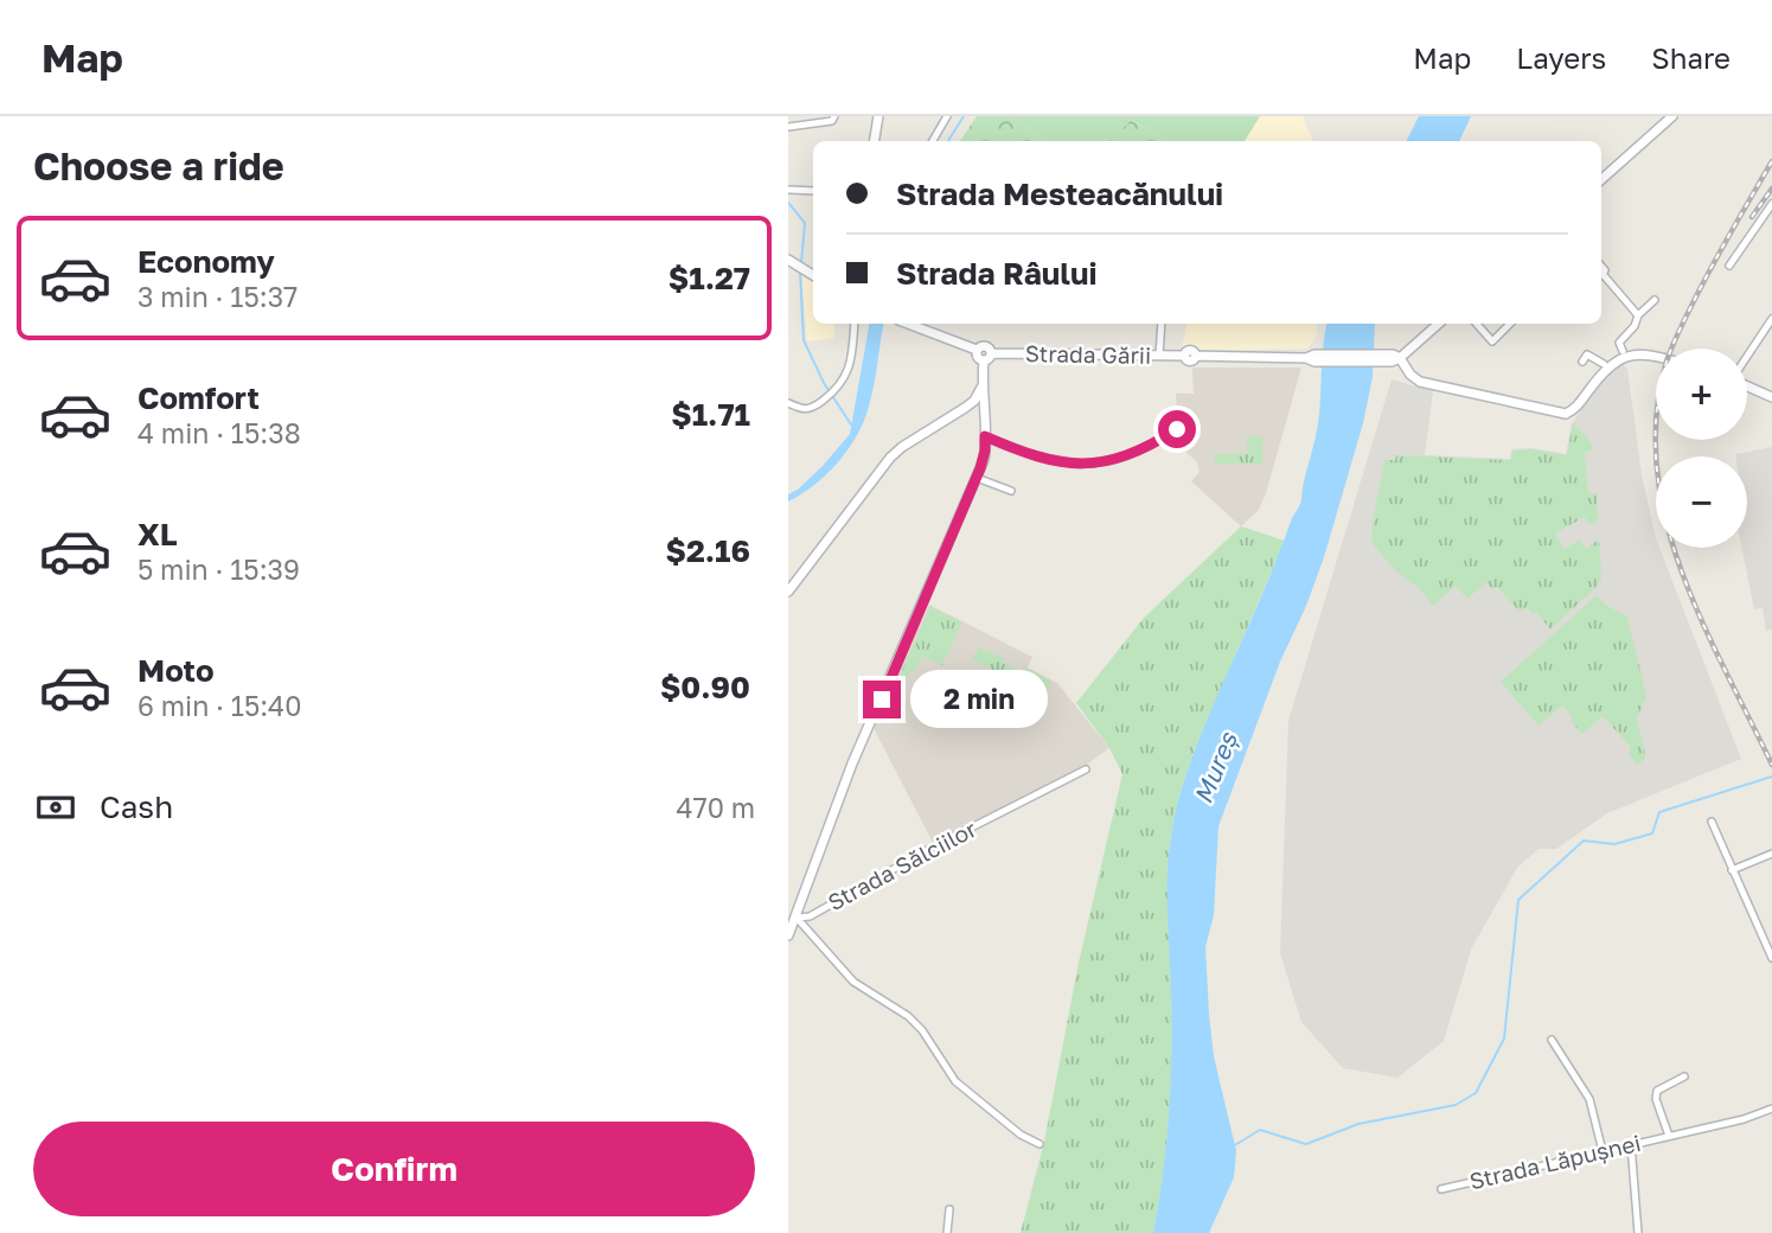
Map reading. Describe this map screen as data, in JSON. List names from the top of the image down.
{
  "streets": {
    "main road": ["Strada Gării"],
    "street": ["Strada Sălciilor", "Strada Lăpușnei"]
  },
  "water": ["Mureș"],
  "page": {
    "header": "Map",
    "nav": ["Map", "Layers", "Share"],
    "heading": "Choose a ride",
    "banner": ["Strada Mesteacănului", "Strada Râului"],
    "list": [
      {
        "name": "Economy",
        "note": "3 min · 15:37",
        "value": "$1.27"
      },
      {
        "name": "Comfort",
        "note": "4 min · 15:38",
        "value": "$1.71"
      },
      {
        "name": "XL",
        "note": "5 min · 15:39",
        "value": "$2.16"
      },
      {
        "name": "Moto",
        "note": "6 min · 15:40",
        "value": "$0.90"
      }
    ],
    "map_buttons": ["+", "−"],
    "bubble": "2 min",
    "pay": ["Cash", "470 m"],
    "buttons": "Confirm"
  }
}
